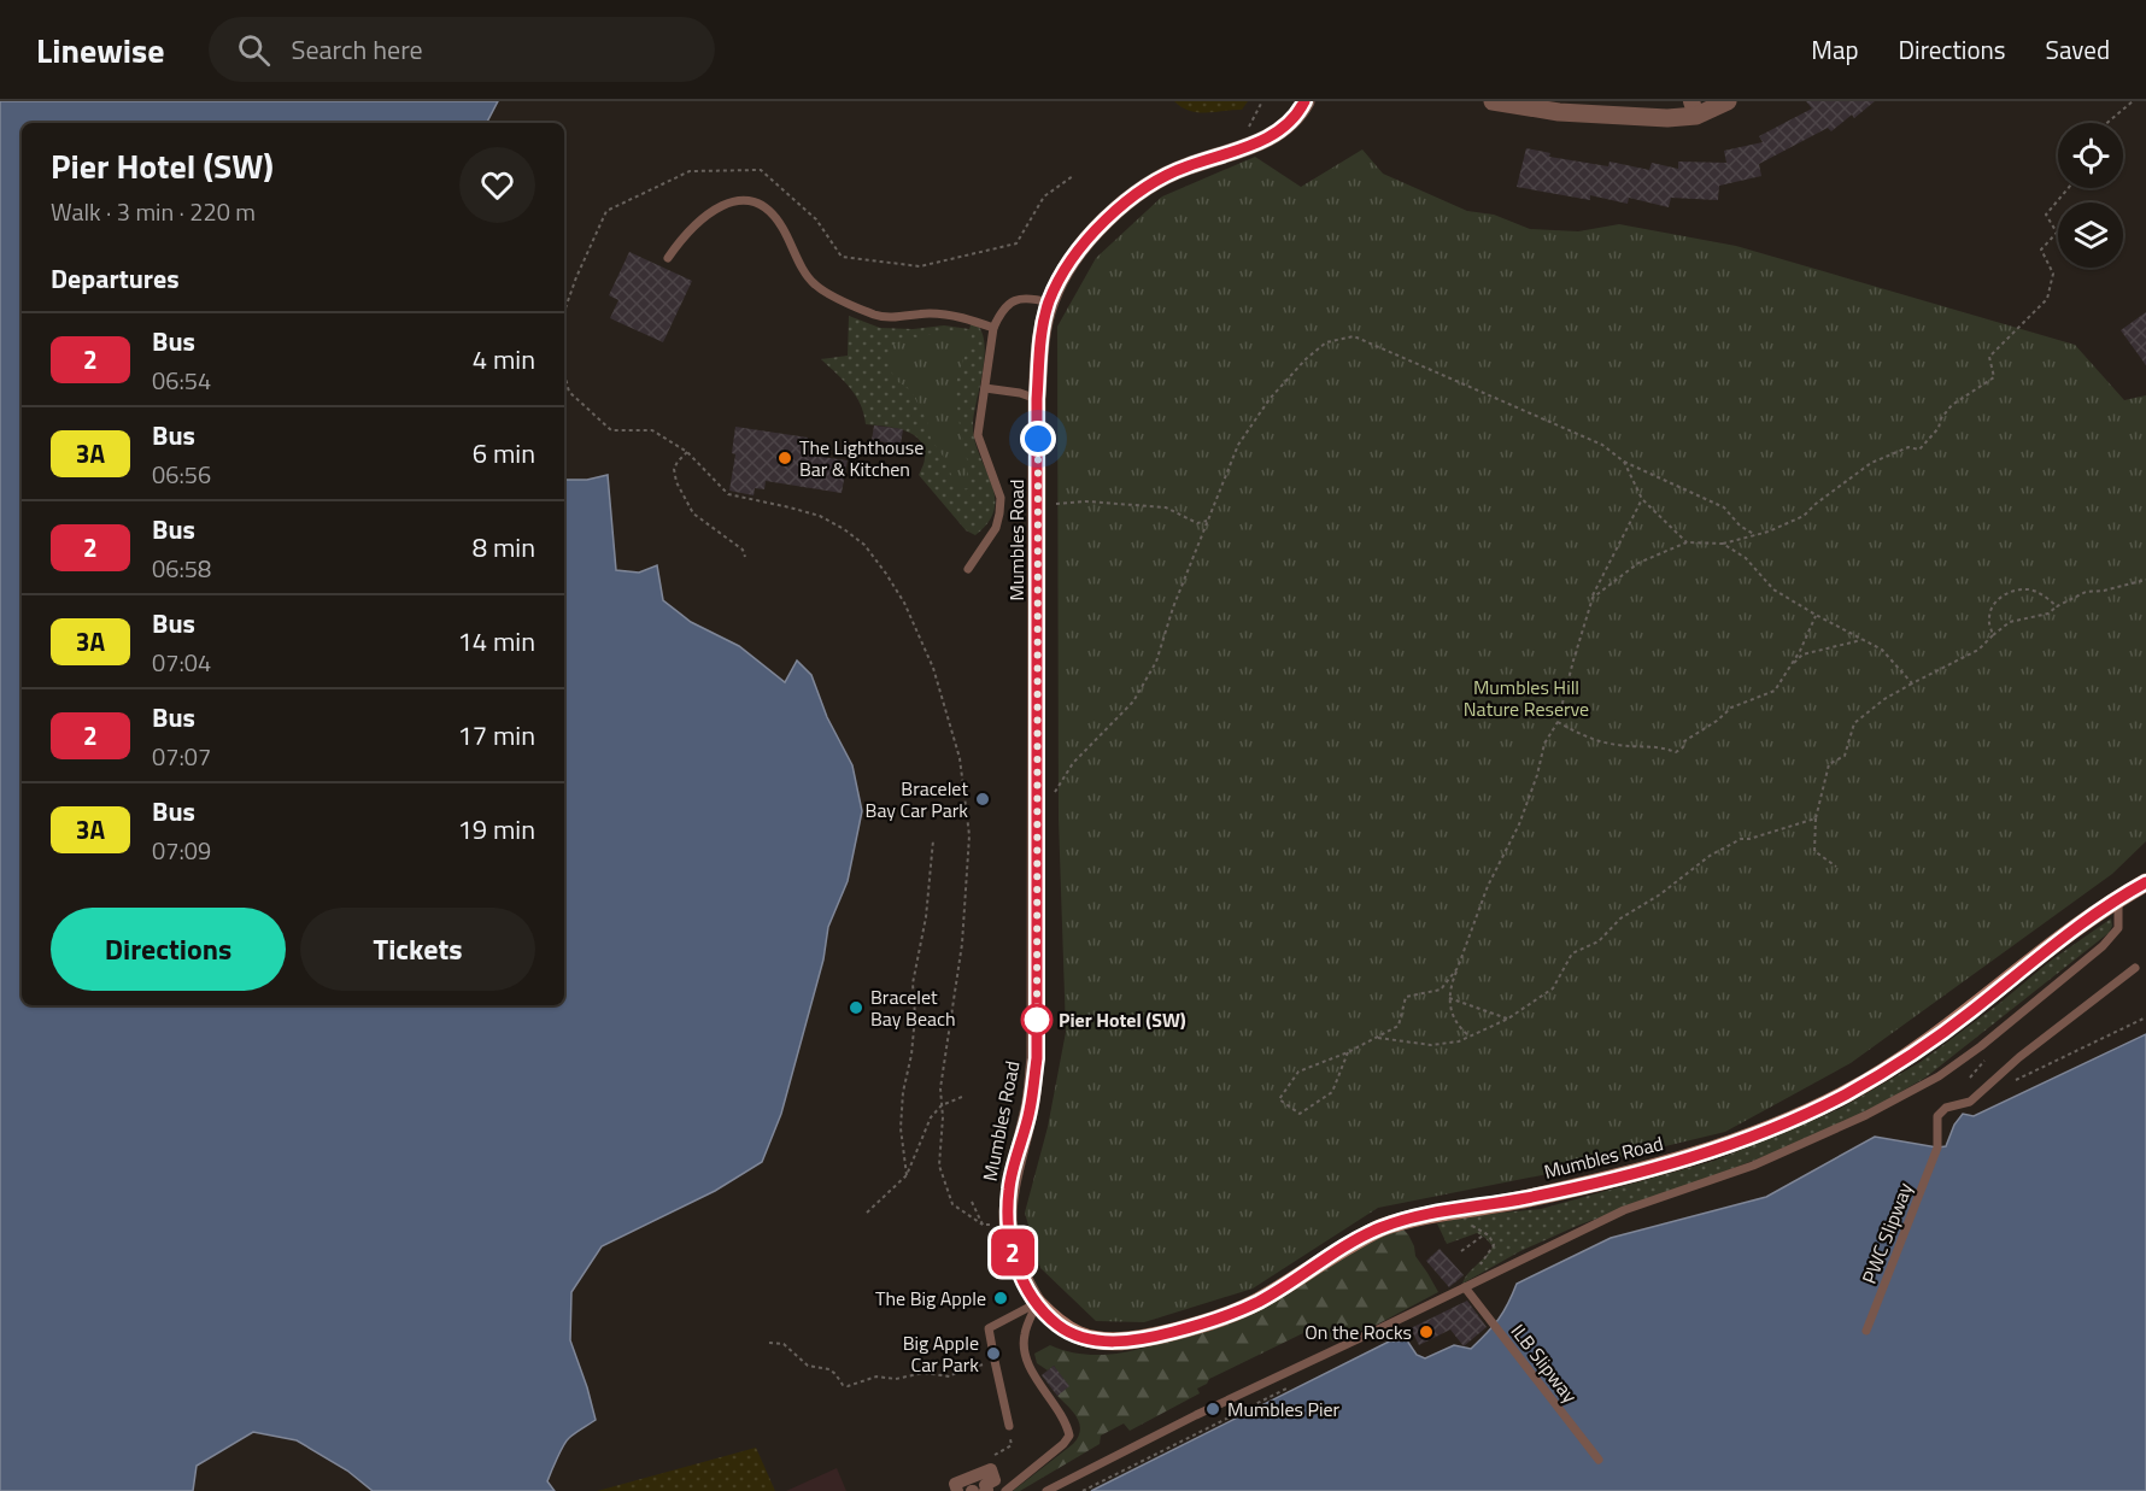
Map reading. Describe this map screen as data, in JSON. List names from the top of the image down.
{
  "streets": {
    "main road": ["Mumbles Road"],
    "lane": ["PWC Slipway", "ILB Slipway"]
  },
  "parks": ["Mumbles Hill Nature Reserve"],
  "places": [
    "The Lighthouse Bar & Kitchen",
    "Bracelet Bay Car Park",
    "Bracelet Bay Beach",
    "Pier Hotel (SW)",
    "The Big Apple",
    "On the Rocks",
    "Big Apple Car Park",
    "Mumbles Pier"
  ],
  "lines": ["bus line 2"],
  "page": {
    "header": "Linewise",
    "search": "Search here",
    "nav": ["Map", "Directions", "Saved"],
    "on_map": "2",
    "heading": [
      ["Pier Hotel (SW)", "Walk · 3 min · 220 m"],
      "Departures"
    ],
    "list": [
      {
        "mark": "2",
        "name": "Bus",
        "note": "06:54",
        "value": "4 min"
      },
      {
        "mark": "3A",
        "name": "Bus",
        "note": "06:56",
        "value": "6 min"
      },
      {
        "mark": "2",
        "name": "Bus",
        "note": "06:58",
        "value": "8 min"
      },
      {
        "mark": "3A",
        "name": "Bus",
        "note": "07:04",
        "value": "14 min"
      },
      {
        "mark": "2",
        "name": "Bus",
        "note": "07:07",
        "value": "17 min"
      },
      {
        "mark": "3A",
        "name": "Bus",
        "note": "07:09",
        "value": "19 min"
      }
    ],
    "buttons": ["Directions", "Tickets"]
  }
}
